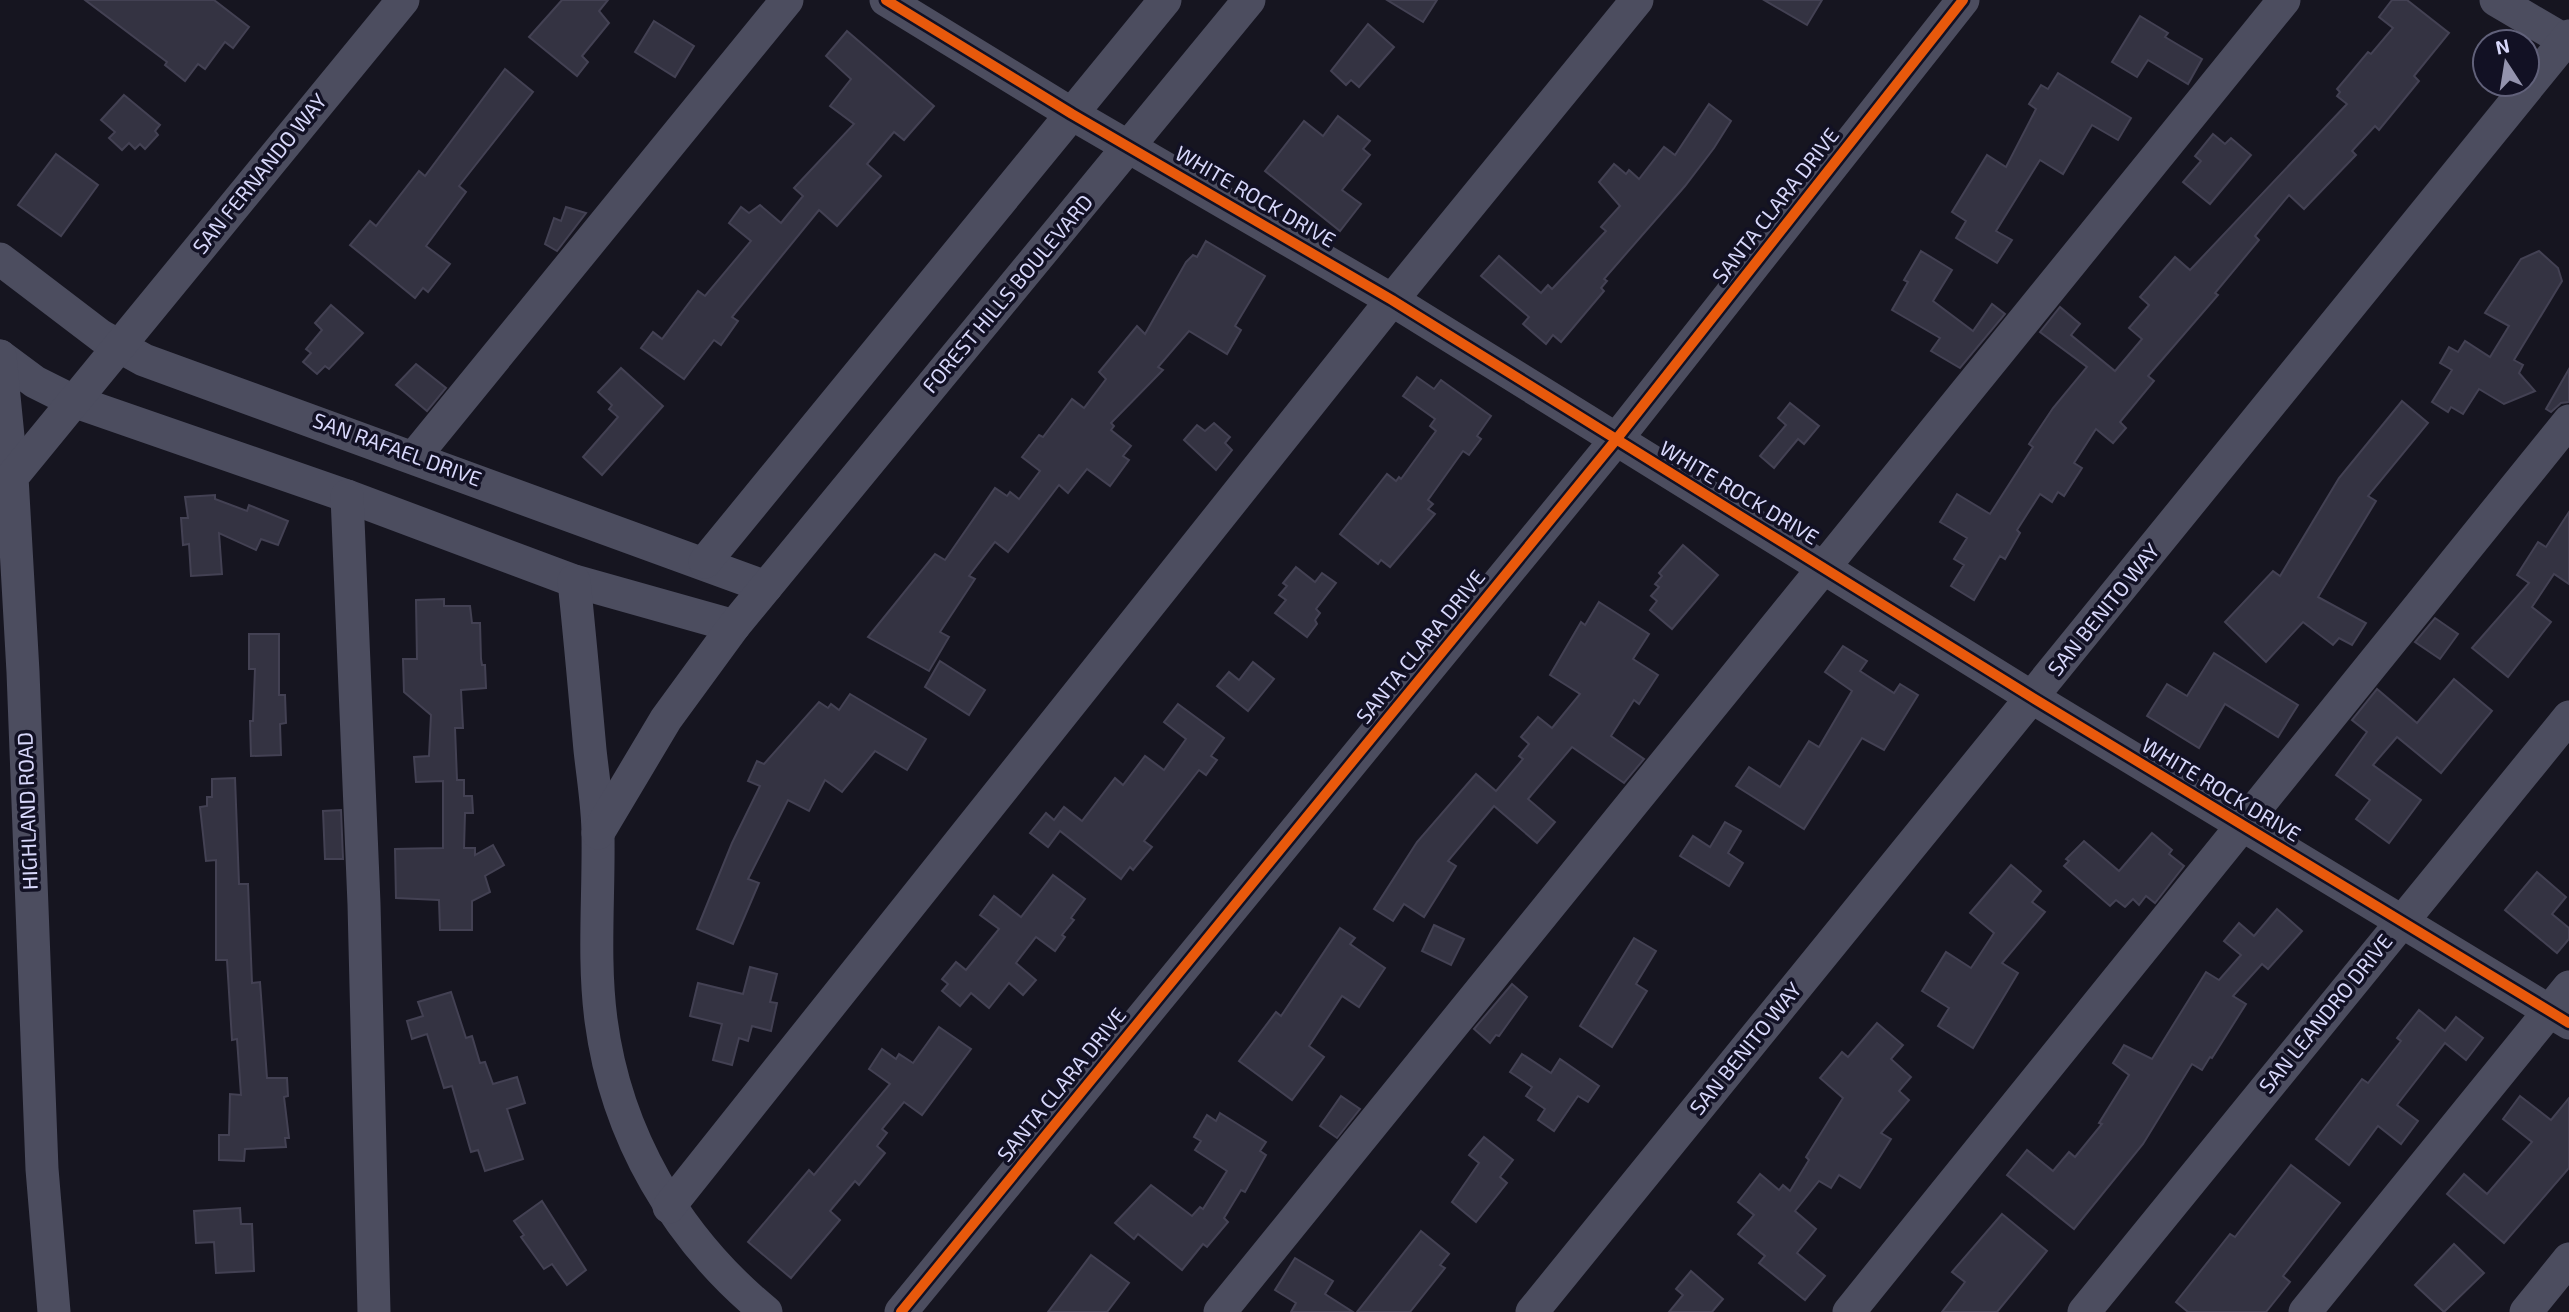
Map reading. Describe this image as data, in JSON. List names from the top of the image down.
{
  "streets": {
    "street": [
      "SAN FERNANDO WAY",
      "WHITE ROCK DRIVE",
      "SANTA CLARA DRIVE",
      "FOREST HILLS BOULEVARD",
      "SAN RAFAEL DRIVE",
      "SAN BENITO WAY",
      "HIGHLAND ROAD",
      "SAN LEANDRO DRIVE"
    ]
  },
  "crossings": [
    ["SAN FERNANDO WAY", "SAN RAFAEL DRIVE"],
    ["WHITE ROCK DRIVE", "SANTA CLARA DRIVE"],
    ["WHITE ROCK DRIVE", "FOREST HILLS BOULEVARD"],
    ["WHITE ROCK DRIVE", "SAN BENITO WAY"],
    ["WHITE ROCK DRIVE", "SAN LEANDRO DRIVE"],
    ["FOREST HILLS BOULEVARD", "SAN RAFAEL DRIVE"]
  ],
  "north": "top"
}
